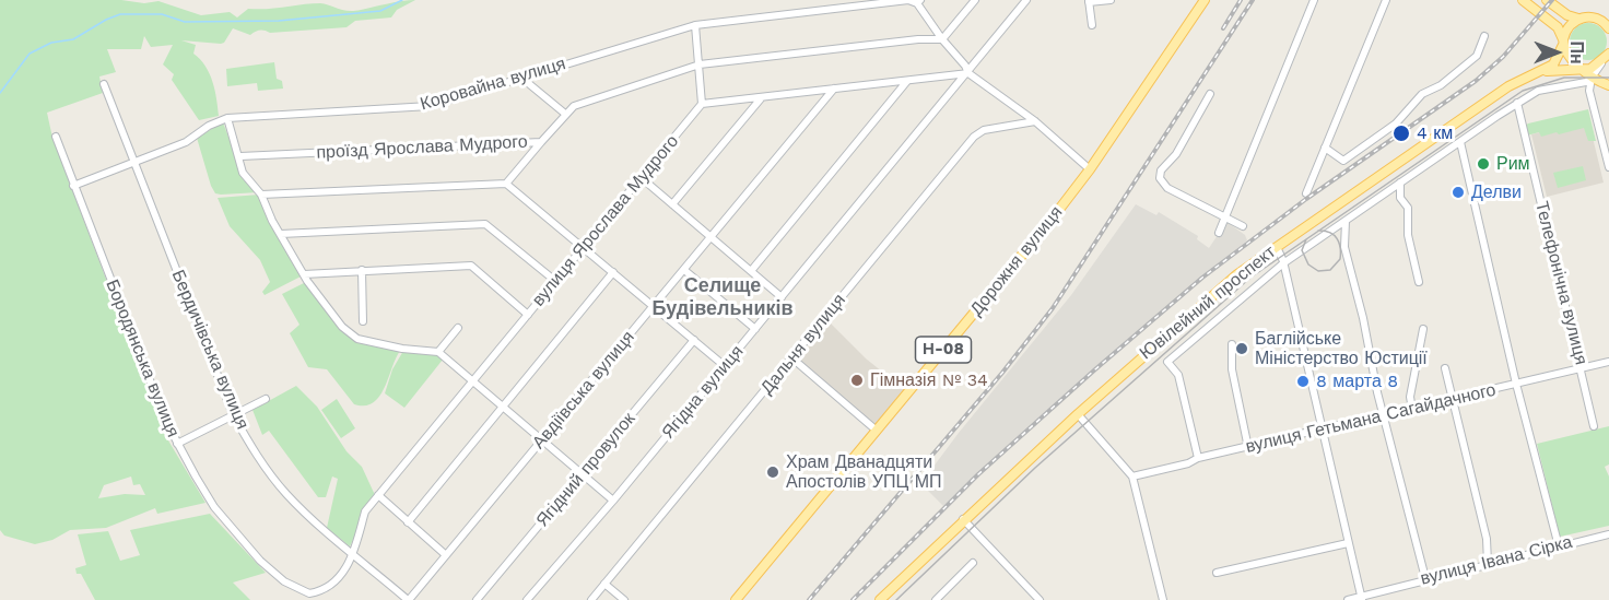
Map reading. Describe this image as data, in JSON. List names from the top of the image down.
{
  "streets": {
    "main road": ["Дорожня вулиця", "Ювілейний проспект", "Н-08"],
    "street": [
      "Коровайна вулиця",
      "проїзд Ярослава Мудрого",
      "вулиця Ярослава Мудрого",
      "Телефонічна вулиця",
      "Дальня вулиця",
      "Бердичівська вулиця",
      "Бородянська вулиця",
      "Авдіївська вулиця",
      "Ягідна вулиця",
      "вулиця Гетьмана Сагайдачного",
      "Ягідний провулок",
      "вулиця Івана Сірка"
    ]
  },
  "crossings": [
    ["Коровайна вулиця", "Бердичівська вулиця"],
    ["Коровайна вулиця", "Бородянська вулиця"],
    ["вулиця Ярослава Мудрого", "Бердичівська вулиця"],
    ["вулиця Ярослава Мудрого", "Бородянська вулиця"],
    ["Телефонічна вулиця", "вулиця Гетьмана Сагайдачного"],
    ["Бердичівська вулиця", "Бородянська вулиця"],
    ["Бердичівська вулиця", "Авдіївська вулиця"]
  ],
  "districts": ["Селище Будівельників"],
  "places": [
    "4 км",
    "Рим",
    "Делви",
    "Баглійське Міністерство Юстиції",
    "Гімназія № 34",
    "8 марта 8",
    "Храм Дванадцяти Апостолів УПЦ МП"
  ],
  "north": "right"
}
